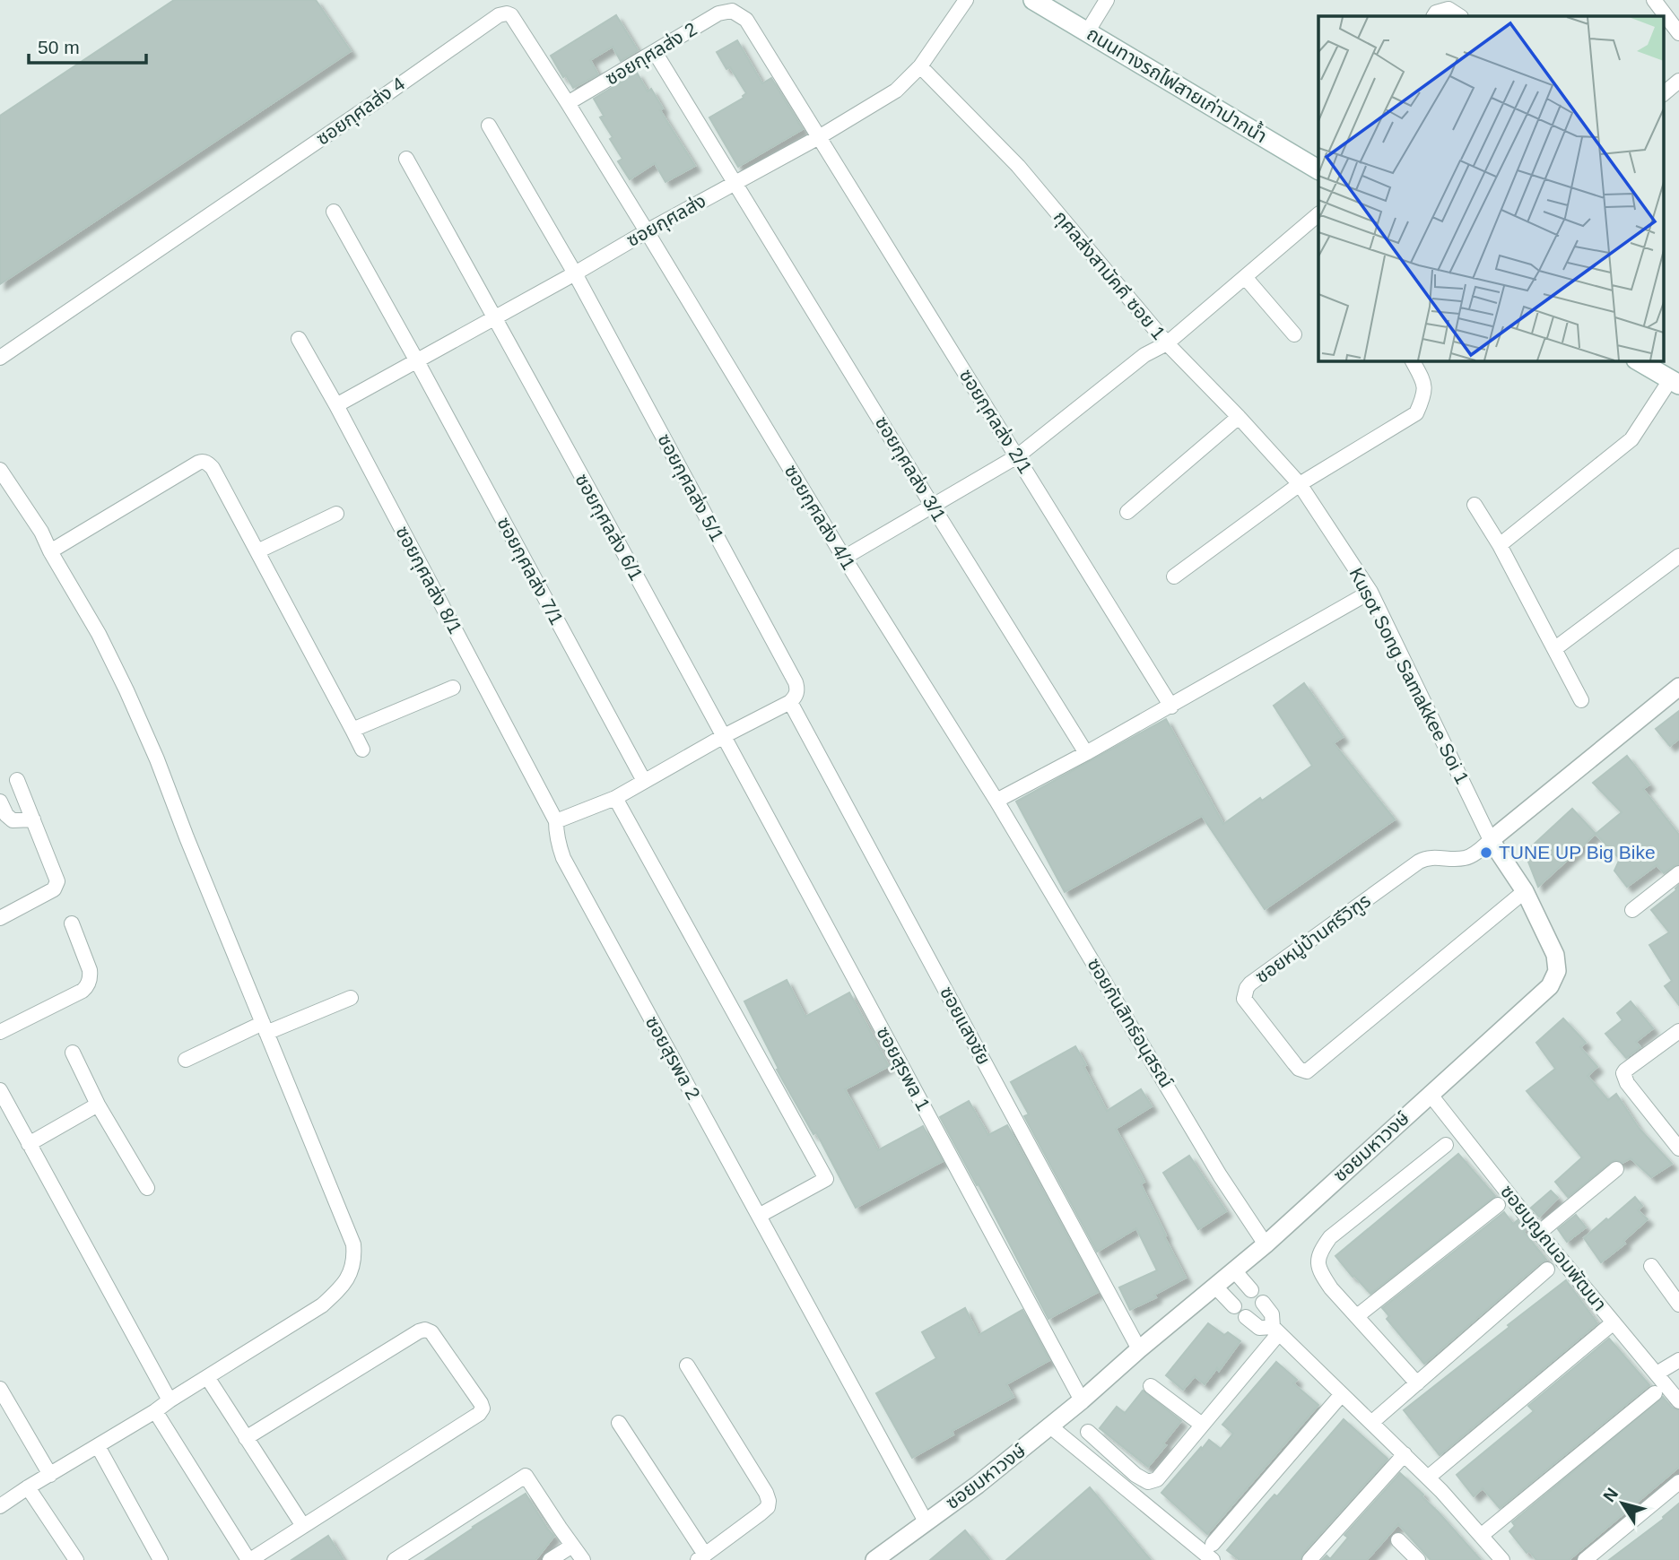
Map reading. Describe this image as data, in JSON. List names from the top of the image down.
{
  "streets": {
    "main road": ["ถนนทางรถไฟสายเก่าปากน้ำ"],
    "street": [
      "ซอยกุศลส่ง 2",
      "ซอยกุศลส่ง 4",
      "ซอยกุศลส่ง",
      "กุศลส่งสามัคคี ซอย 1",
      "ซอยกุศลส่ง 2/1",
      "ซอยกุศลส่ง 3/1",
      "ซอยกุศลส่ง 5/1",
      "ซอยกุศลส่ง 4/1",
      "ซอยกุศลส่ง 6/1",
      "ซอยกุศลส่ง 7/1",
      "ซอยกุศลส่ง 8/1",
      "Kusot Song Samakkee Soi 1",
      "ซอยหมู่บ้านศรีวิฑูร",
      "ซอยกันสิทธ์อนุสรณ์",
      "ซอยแสงชัย",
      "ซอยสุรพล 2",
      "ซอยสุรพล 1",
      "ซอยมหาวงษ์",
      "ซอยบุญถนอมพัฒนา"
    ]
  },
  "crossings": [
    ["ซอยกุศลส่ง 2", "ซอยกุศลส่ง 4"],
    ["ซอยกุศลส่ง 2", "ซอยกุศลส่ง"],
    ["ซอยกุศลส่ง 2", "ซอยกุศลส่ง 2/1"],
    ["ซอยกุศลส่ง 2", "ซอยกุศลส่ง 3/1"],
    ["ซอยกุศลส่ง 4", "ซอยกุศลส่ง"],
    ["ซอยกุศลส่ง 4", "ซอยกุศลส่ง 4/1"],
    ["ซอยกุศลส่ง", "กุศลส่งสามัคคี ซอย 1"],
    ["ซอยกุศลส่ง", "ซอยกุศลส่ง 2/1"],
    ["ซอยกุศลส่ง", "ซอยกุศลส่ง 3/1"],
    ["ซอยกุศลส่ง", "ซอยกุศลส่ง 5/1"],
    ["ซอยกุศลส่ง", "ซอยกุศลส่ง 4/1"],
    ["ซอยกุศลส่ง", "ซอยกุศลส่ง 6/1"],
    ["ซอยกุศลส่ง", "ซอยกุศลส่ง 7/1"],
    ["ซอยกุศลส่ง", "ซอยกุศลส่ง 8/1"],
    ["กุศลส่งสามัคคี ซอย 1", "Kusot Song Samakkee Soi 1"],
    ["ซอยกุศลส่ง 5/1", "ซอยแสงชัย"],
    ["ซอยกุศลส่ง 4/1", "ซอยกันสิทธ์อนุสรณ์"],
    ["ซอยกุศลส่ง 6/1", "ซอยสุรพล 1"],
    ["ซอยกุศลส่ง 8/1", "ซอยสุรพล 2"],
    ["Kusot Song Samakkee Soi 1", "ซอยหมู่บ้านศรีวิฑูร"],
    ["Kusot Song Samakkee Soi 1", "ซอยมหาวงษ์"],
    ["ซอยหมู่บ้านศรีวิฑูร", "ซอยมหาวงษ์"],
    ["ซอยกันสิทธ์อนุสรณ์", "ซอยมหาวงษ์"],
    ["ซอยแสงชัย", "ซอยมหาวงษ์"],
    ["ซอยสุรพล 2", "ซอยมหาวงษ์"],
    ["ซอยสุรพล 1", "ซอยมหาวงษ์"],
    ["ซอยมหาวงษ์", "ซอยบุญถนอมพัฒนา"]
  ],
  "places": ["TUNE UP Big Bike"],
  "scale_bar": "50 m",
  "north": "top left"
}
